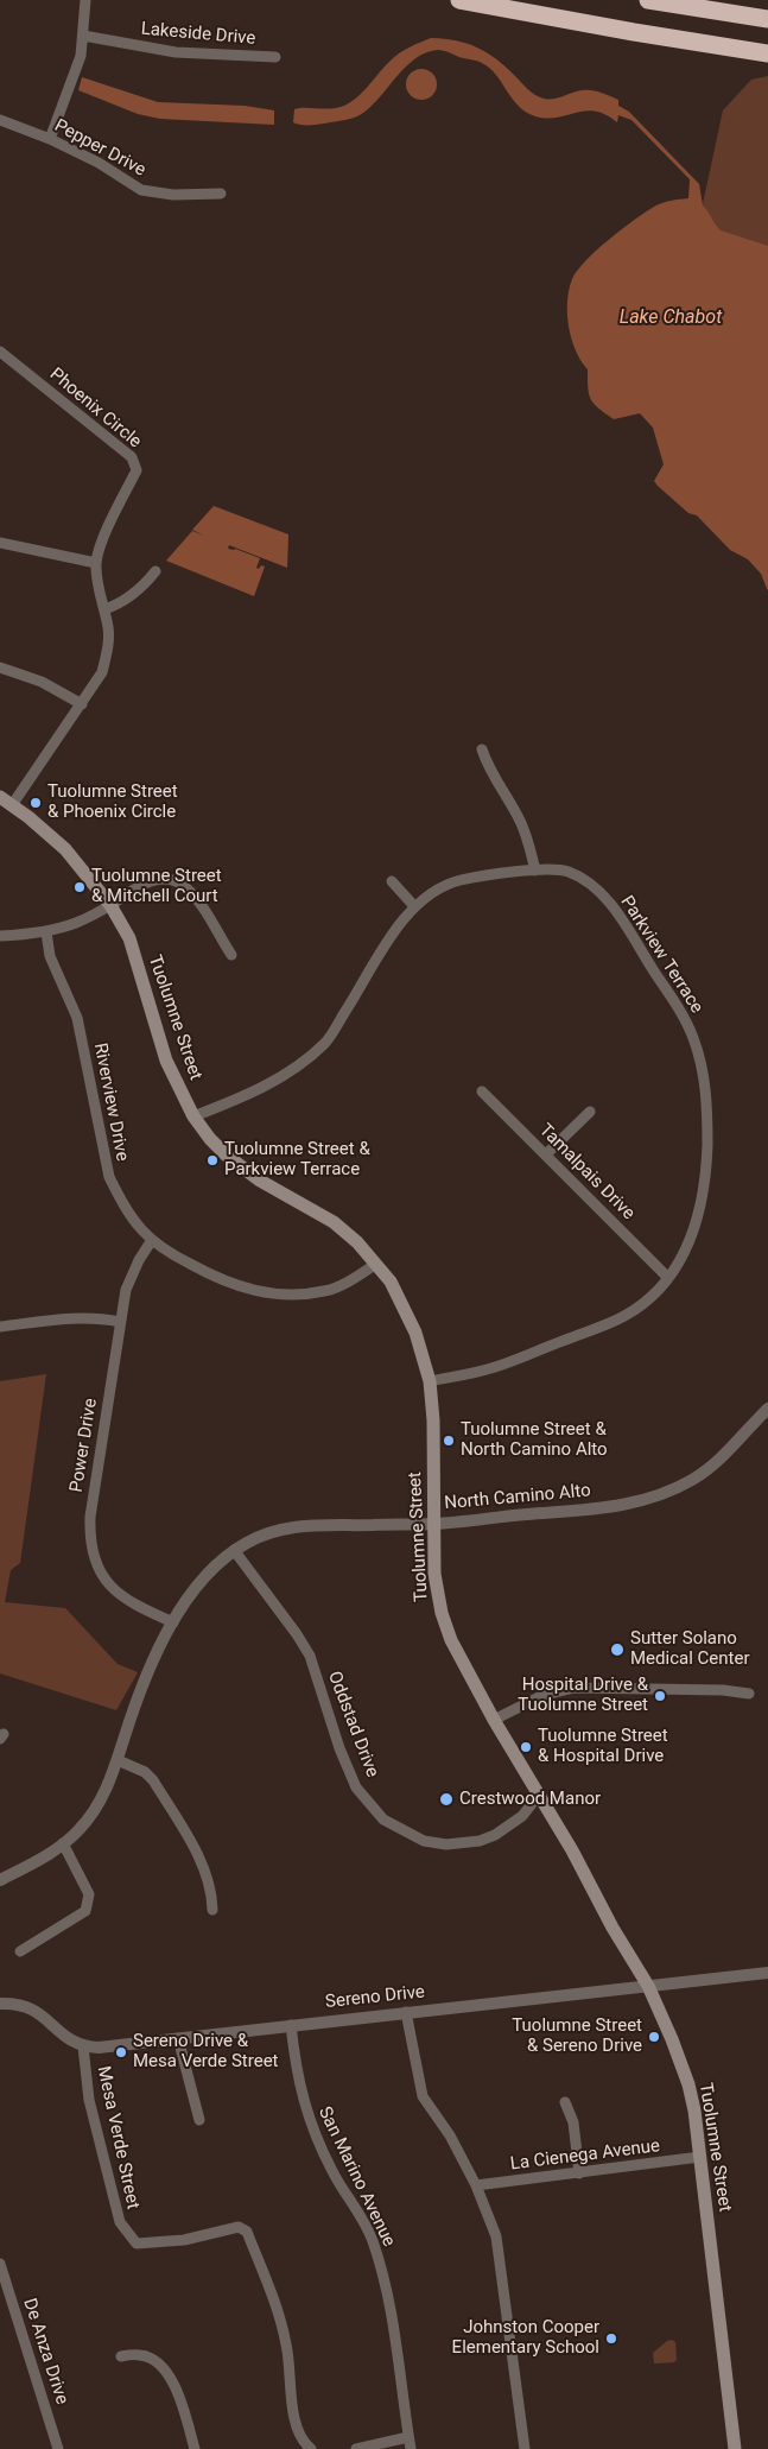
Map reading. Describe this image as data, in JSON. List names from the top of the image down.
{
  "streets": {
    "main road": ["Tuolumne Street"],
    "street": [
      "Lakeside Drive",
      "Pepper Drive",
      "Phoenix Circle",
      "Parkview Terrace",
      "Riverview Drive",
      "Tamalpais Drive",
      "Power Drive",
      "North Camino Alto",
      "Oddstad Drive",
      "Sereno Drive",
      "Mesa Verde Street",
      "La Cienega Avenue",
      "San Marino Avenue",
      "De Anza Drive"
    ]
  },
  "crossings": [
    ["Phoenix Circle", "Tuolumne Street"],
    ["Parkview Terrace", "Tuolumne Street"],
    ["Parkview Terrace", "Tamalpais Drive"],
    ["Tuolumne Street", "Riverview Drive"],
    ["Tuolumne Street", "North Camino Alto"],
    ["Tuolumne Street", "Oddstad Drive"],
    ["Tuolumne Street", "Sereno Drive"],
    ["Tuolumne Street", "La Cienega Avenue"],
    ["Riverview Drive", "Power Drive"],
    ["Power Drive", "North Camino Alto"],
    ["North Camino Alto", "Oddstad Drive"],
    ["Sereno Drive", "Mesa Verde Street"],
    ["Sereno Drive", "San Marino Avenue"]
  ],
  "water": ["Lake Chabot"],
  "places": [
    "Tuolumne Street & Phoenix Circle",
    "Tuolumne Street & Mitchell Court",
    "Tuolumne Street & Parkview Terrace",
    "Tuolumne Street & North Camino Alto",
    "Sutter Solano Medical Center",
    "Hospital Drive & Tuolumne Street",
    "Tuolumne Street & Hospital Drive",
    "Crestwood Manor",
    "Tuolumne Street & Sereno Drive",
    "Sereno Drive & Mesa Verde Street",
    "Johnston Cooper Elementary School"
  ]
}
